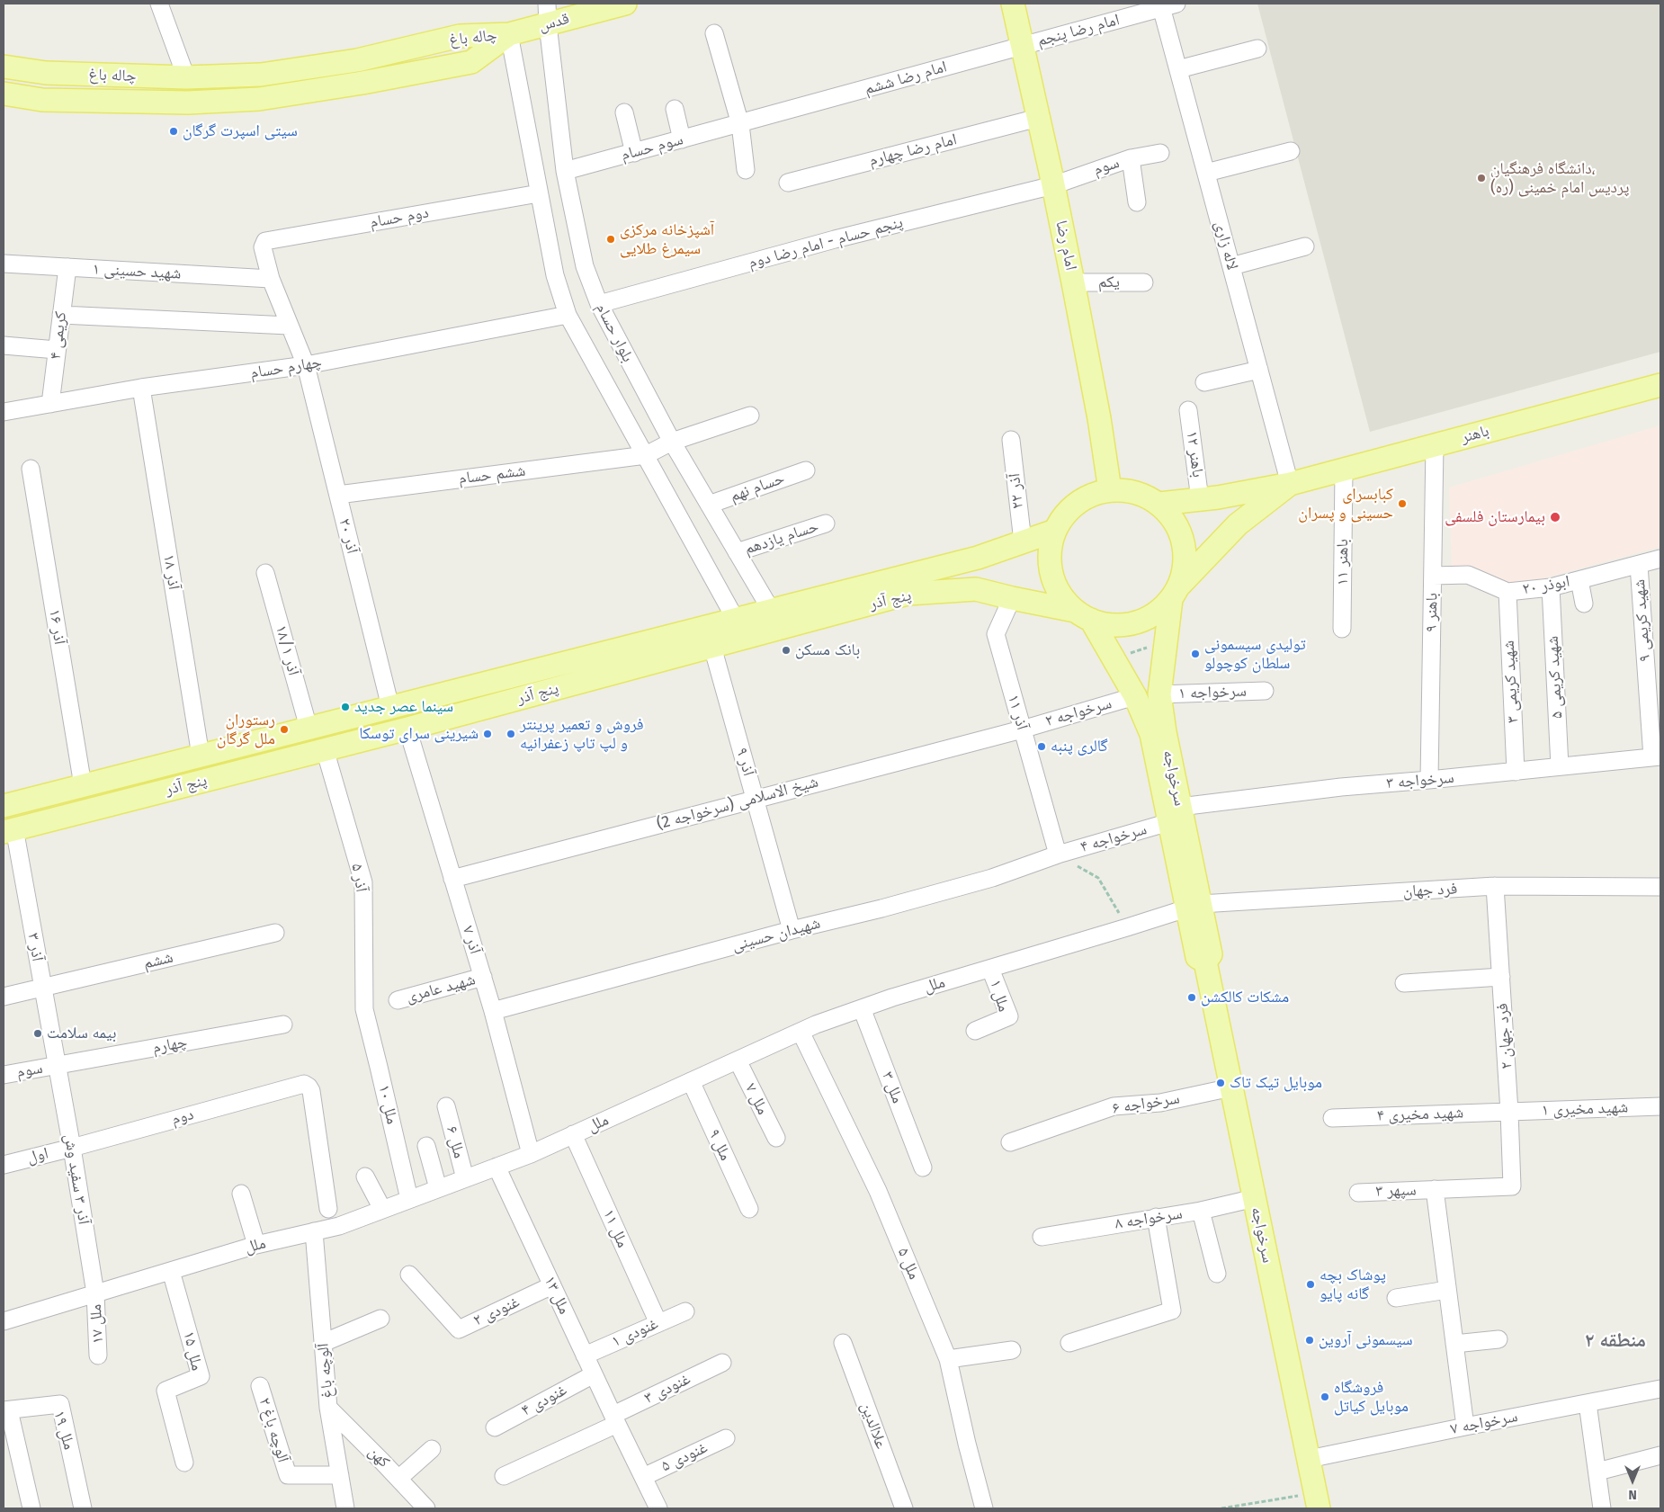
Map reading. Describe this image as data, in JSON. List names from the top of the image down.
{
  "streets": {
    "main road": [
      "قدس",
      "چاله باغ",
      "امام رضا",
      "باهنر",
      "پنج آذر",
      "سرخواجه"
    ],
    "street": [
      "امام رضا پنجم",
      "امام رضا ششم",
      "سوم حسام",
      "امام رضا چهارم",
      "سوم",
      "دوم حسام",
      "پنجم حسام - امام رضا دوم",
      "لاله زاری",
      "۱ شهید حسینی",
      "یکم",
      "بلوار حسام",
      "کریمی ۴",
      "چهارم حسام",
      "۱۲ باهنر",
      "ششم حسام",
      "حسام نهم",
      "۲۲ آذر",
      "۲۰ آذر",
      "حسام یازدهم",
      "باهنر ۱۱",
      "۱۸ آذر",
      "ابوذر ۲۰",
      "۹ باهنر",
      "۹ شهید کریمی",
      "۱۶ آذر",
      "۱۸/۱ آذر",
      "۵ شهید کریمی",
      "۳ شهید کریمی",
      "سرخواجه ۱",
      "آذر ۱۱",
      "سرخواجه ۲",
      "۹ آذر",
      "سرخواجه ۳",
      "شیخ الاسلامی (سرخواجه 2)",
      "سرخواجه ۴",
      "آذر ۵",
      "فرد جهان",
      "شهیدان حسینی",
      "آذر ۷",
      "۳ آذر",
      "ششم",
      "ملل",
      "شهید عامری",
      "ملل ۱",
      "۲ فرد جهان",
      "چهارم",
      "ملل ۳",
      "۷ ملل",
      "سرخواجه ۶",
      "۱۰ ملل",
      "شهید مخیری ۱",
      "۴ شهید مخیری",
      "دوم",
      "۶ ملل",
      "ملل ۹",
      "اول",
      "آذر ۳ سفید وش",
      "۳ سپهر",
      "۸ سرخواجه",
      "۱۱ ملل",
      "ملل ۵",
      "ملل ۱۳",
      "۲ غنودی",
      "ملل ۱۷",
      "۱ غنودی",
      "ملل ۱۵",
      "آلوچه باغ",
      "۳ غنودی",
      "۴ غنودی",
      "سرخواجه ۷",
      "علاالدین",
      "ملل ۱۹",
      "۲ آلوچه باغ",
      "کهن",
      "۵ غنودی"
    ]
  },
  "crossings": [
    ["قدس", "چاله باغ"],
    ["قدس", "بلوار حسام"],
    ["امام رضا پنجم", "امام رضا ششم"],
    ["امام رضا پنجم", "امام رضا"],
    ["امام رضا پنجم", "لاله زاری"],
    ["چاله باغ", "بلوار حسام"],
    ["امام رضا ششم", "سوم حسام"],
    ["امام رضا ششم", "امام رضا"],
    ["سوم حسام", "بلوار حسام"],
    ["امام رضا چهارم", "امام رضا"],
    ["سوم", "پنجم حسام - امام رضا دوم"],
    ["سوم", "امام رضا"],
    ["سوم", "۳ آذر"],
    ["سوم", "چهارم"],
    ["سوم", "آذر ۳ سفید وش"],
    ["دوم حسام", "بلوار حسام"],
    ["دوم حسام", "۲۰ آذر"],
    ["پنجم حسام - امام رضا دوم", "امام رضا"],
    ["پنجم حسام - امام رضا دوم", "بلوار حسام"],
    ["امام رضا", "یکم"],
    ["امام رضا", "باهنر"],
    ["امام رضا", "پنج آذر"],
    ["امام رضا", "سرخواجه"],
    ["لاله زاری", "باهنر"],
    ["۱ شهید حسینی", "کریمی ۴"],
    ["۱ شهید حسینی", "۲۰ آذر"],
    ["بلوار حسام", "چهارم حسام"],
    ["بلوار حسام", "ششم حسام"],
    ["بلوار حسام", "حسام نهم"],
    ["بلوار حسام", "حسام یازدهم"],
    ["بلوار حسام", "پنج آذر"],
    ["کریمی ۴", "چهارم حسام"],
    ["چهارم حسام", "۲۰ آذر"],
    ["چهارم حسام", "۱۸ آذر"],
    ["باهنر", "۱۲ باهنر"],
    ["باهنر", "باهنر ۱۱"],
    ["باهنر", "پنج آذر"],
    ["باهنر", "۹ باهنر"],
    ["باهنر", "سرخواجه"],
    ["ششم حسام", "۲۰ آذر"],
    ["۲۲ آذر", "پنج آذر"],
    ["۲۰ آذر", "پنج آذر"],
    ["۱۸ آذر", "پنج آذر"],
    ["ابوذر ۲۰", "۹ باهنر"],
    ["ابوذر ۲۰", "۹ شهید کریمی"],
    ["ابوذر ۲۰", "۵ شهید کریمی"],
    ["ابوذر ۲۰", "۳ شهید کریمی"],
    ["پنج آذر", "۱۶ آذر"],
    ["پنج آذر", "۱۸/۱ آذر"],
    ["پنج آذر", "آذر ۱۱"],
    ["پنج آذر", "۹ آذر"],
    ["پنج آذر", "سرخواجه"],
    ["پنج آذر", "آذر ۵"],
    ["پنج آذر", "آذر ۷"],
    ["پنج آذر", "۳ آذر"],
    ["۹ باهنر", "سرخواجه ۳"],
    ["۹ شهید کریمی", "سرخواجه ۳"],
    ["۵ شهید کریمی", "سرخواجه ۳"],
    ["۳ شهید کریمی", "سرخواجه ۳"],
    ["سرخواجه ۱", "سرخواجه"],
    ["آذر ۱۱", "سرخواجه ۲"],
    ["آذر ۱۱", "شیخ الاسلامی (سرخواجه 2)"],
    ["آذر ۱۱", "سرخواجه ۴"],
    ["آذر ۱۱", "شهیدان حسینی"],
    ["سرخواجه ۲", "سرخواجه"],
    ["سرخواجه ۲", "شیخ الاسلامی (سرخواجه 2)"],
    ["۹ آذر", "شیخ الاسلامی (سرخواجه 2)"],
    ["۹ آذر", "شهیدان حسینی"],
    ["سرخواجه", "سرخواجه ۳"],
    ["سرخواجه", "سرخواجه ۴"],
    ["سرخواجه", "فرد جهان"],
    ["سرخواجه", "ملل"],
    ["سرخواجه", "سرخواجه ۶"],
    ["سرخواجه", "۸ سرخواجه"],
    ["سرخواجه", "سرخواجه ۷"],
    ["سرخواجه ۳", "سرخواجه ۴"],
    ["شیخ الاسلامی (سرخواجه 2)", "آذر ۷"],
    ["سرخواجه ۴", "شهیدان حسینی"],
    ["آذر ۵", "۱۰ ملل"],
    ["فرد جهان", "ملل"],
    ["فرد جهان", "۲ فرد جهان"],
    ["شهیدان حسینی", "آذر ۷"],
    ["آذر ۷", "ملل"],
    ["آذر ۷", "شهید عامری"],
    ["۳ آذر", "ششم"],
    ["۳ آذر", "چهارم"],
    ["۳ آذر", "آذر ۳ سفید وش"],
    ["ملل", "ملل ۱"],
    ["ملل", "ملل ۳"],
    ["ملل", "۷ ملل"],
    ["ملل", "۱۰ ملل"],
    ["ملل", "۶ ملل"],
    ["ملل", "ملل ۹"],
    ["ملل", "آذر ۳ سفید وش"],
    ["ملل", "۱۱ ملل"],
    ["ملل", "ملل ۵"],
    ["ملل", "ملل ۱۳"],
    ["ملل", "ملل ۱۷"],
    ["ملل", "ملل ۱۵"],
    ["ملل", "آلوچه باغ"],
    ["۲ فرد جهان", "شهید مخیری ۱"],
    ["۲ فرد جهان", "۴ شهید مخیری"],
    ["۲ فرد جهان", "۳ سپهر"],
    ["چهارم", "آذر ۳ سفید وش"],
    ["شهید مخیری ۱", "۴ شهید مخیری"],
    ["دوم", "اول"],
    ["دوم", "آذر ۳ سفید وش"],
    ["اول", "آذر ۳ سفید وش"],
    ["آذر ۳ سفید وش", "ملل ۱۷"],
    ["۱۱ ملل", "۱ غنودی"],
    ["ملل ۱۳", "۲ غنودی"],
    ["ملل ۱۳", "۱ غنودی"],
    ["ملل ۱۳", "۳ غنودی"],
    ["ملل ۱۳", "۴ غنودی"],
    ["ملل ۱۳", "۵ غنودی"],
    ["آلوچه باغ", "۲ آلوچه باغ"],
    ["آلوچه باغ", "کهن"]
  ],
  "districts": ["منطقه ۲"],
  "places": [
    "سیتی اسپرت گرگان",
    "دانشگاه فرهنگیان، پردیس امام خمینی (ره)",
    "آشپزخانه مرکزی سیمرغ طلایی",
    "کبابسرای حسینی و پسران",
    "بیمارستان فلسفی",
    "بانک مسکن",
    "تولیدی سیسمونی سلطان کوچولو",
    "سینما عصر جدید",
    "رستوران ملل گرگان",
    "شیرینی سرای توسکا",
    "فروش و تعمیر پرینتر و لپ تاپ زعفرانیه",
    "گالری پنبه",
    "مشکات کالکشن",
    "بیمه سلامت",
    "موبایل تیک تاک",
    "پوشاک بچه گانه پایو",
    "سیسمونی آروین",
    "فروشگاه موبایل کیاتل"
  ],
  "north": "bottom"
}
